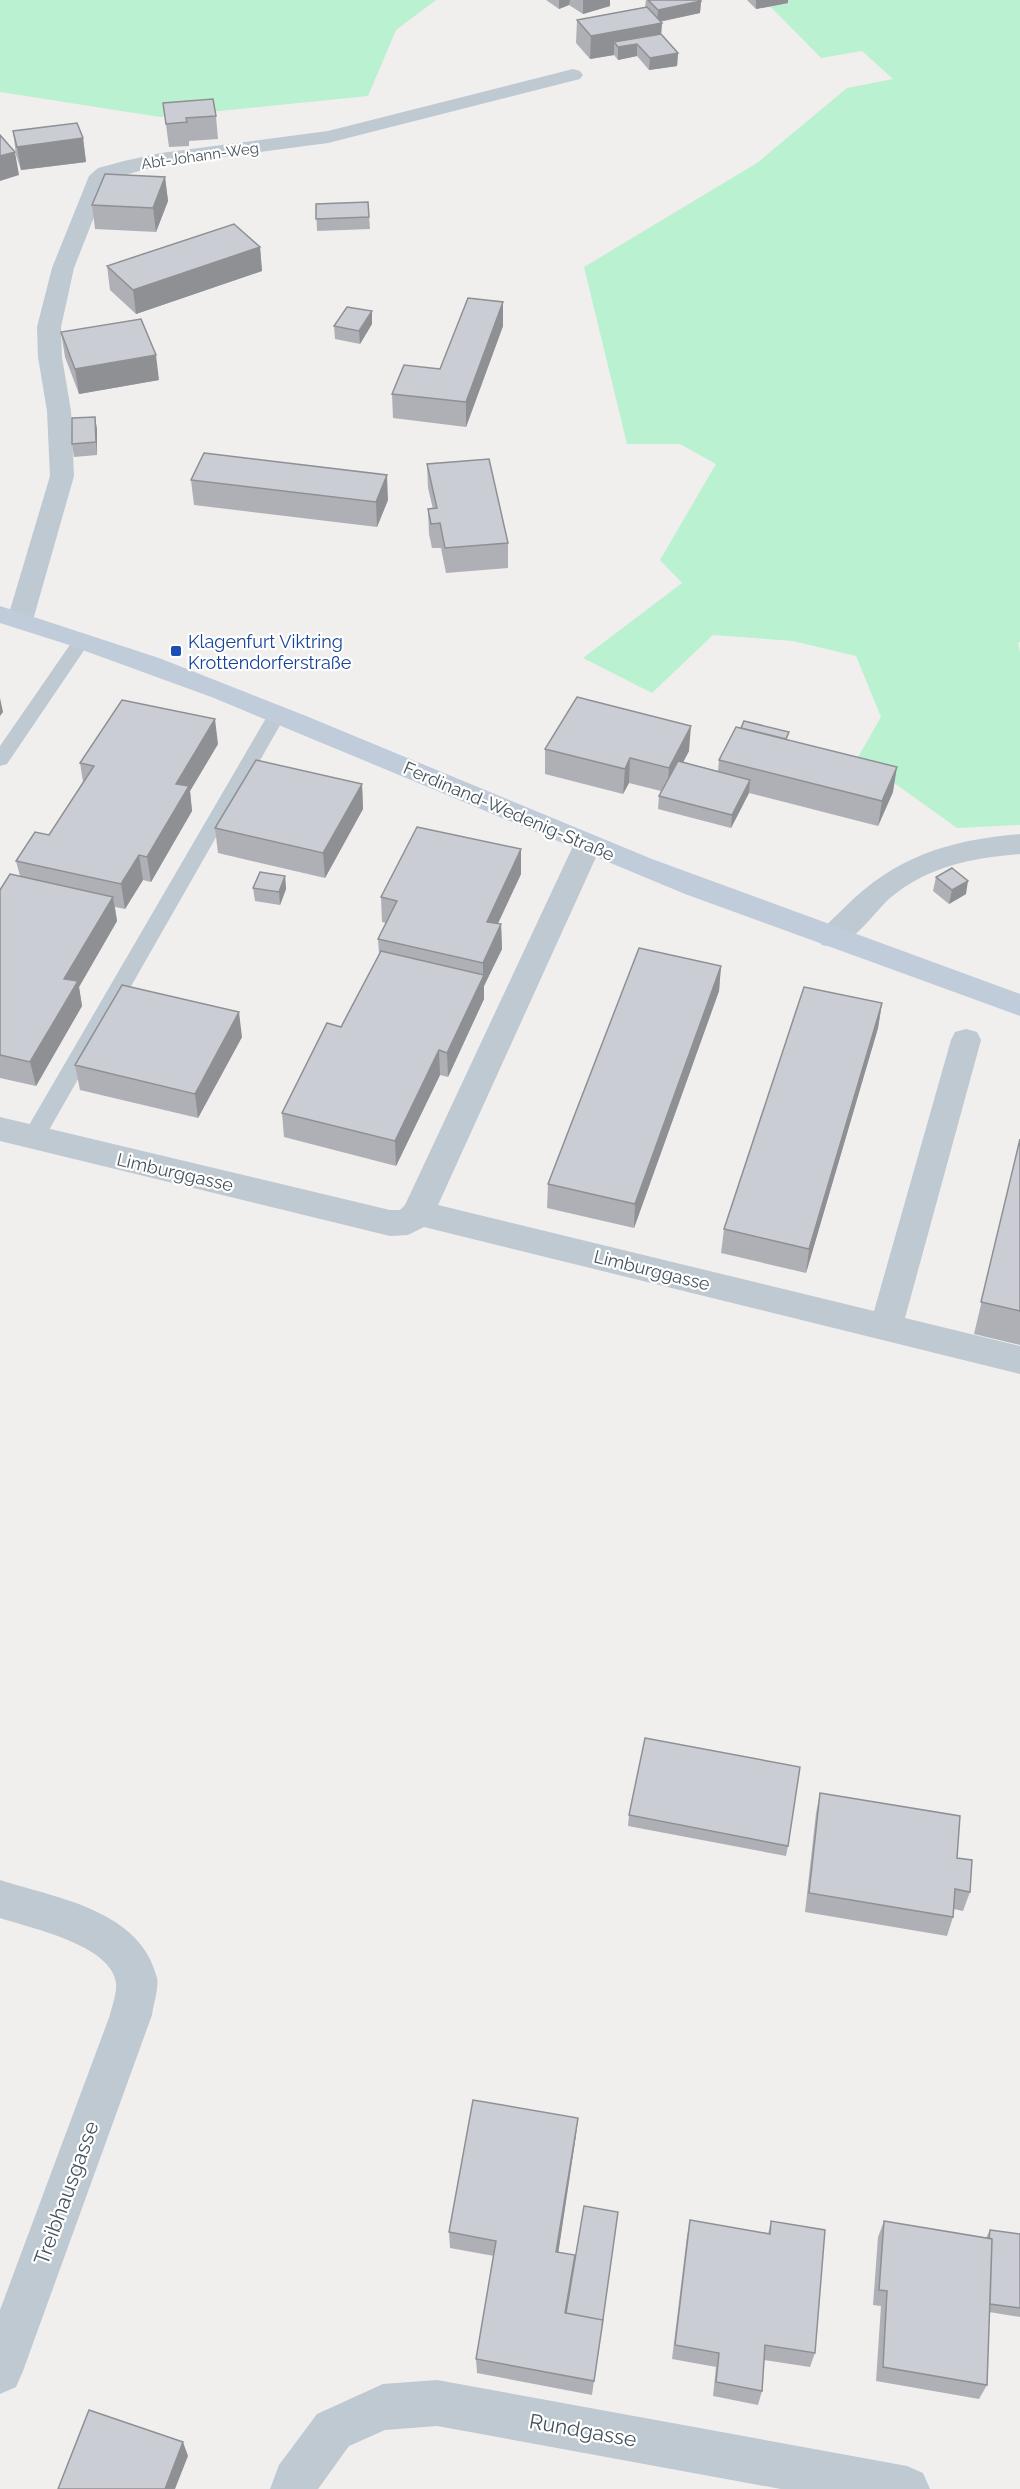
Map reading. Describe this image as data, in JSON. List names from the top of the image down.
{
  "streets": {
    "street": [
      "Abt-Johann-Weg",
      "Ferdinand-Wedenig-Straße",
      "Limburggasse",
      "Treibhausgasse",
      "Rundgasse"
    ]
  },
  "crossings": [
    ["Abt-Johann-Weg", "Ferdinand-Wedenig-Straße"]
  ],
  "places": {
    "transit": ["Klagenfurt Viktring Krottendorferstraße"]
  }
}
